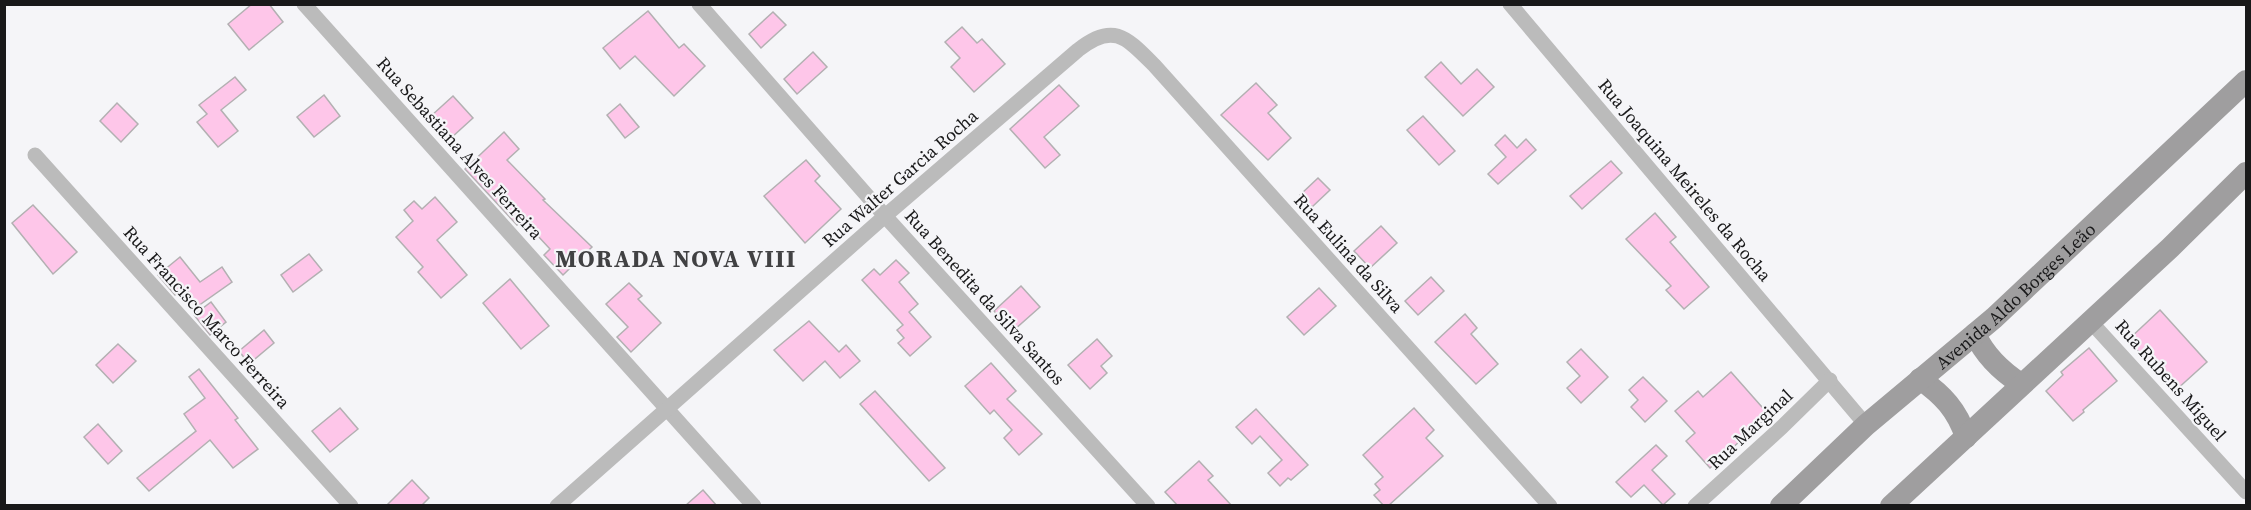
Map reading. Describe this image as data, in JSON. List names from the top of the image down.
{
  "streets": {
    "street": [
      "Rua Sebastiana Alves Ferreira",
      "Rua Walter Garcia Rocha",
      "Rua Joaquina Meireles da Rocha",
      "Rua Eulina da Silva",
      "Avenida Aldo Borges Leão",
      "Rua Benedita da Silva Santos",
      "Rua Francisco Marco Ferreira",
      "Rua Rubens Miguel",
      "Rua Marginal"
    ]
  },
  "crossings": [
    ["Rua Sebastiana Alves Ferreira", "Rua Walter Garcia Rocha"],
    ["Rua Walter Garcia Rocha", "Rua Eulina da Silva"],
    ["Rua Walter Garcia Rocha", "Rua Benedita da Silva Santos"],
    ["Rua Joaquina Meireles da Rocha", "Avenida Aldo Borges Leão"],
    ["Rua Joaquina Meireles da Rocha", "Rua Marginal"]
  ],
  "districts": ["MORADA NOVA VIII"]
}
